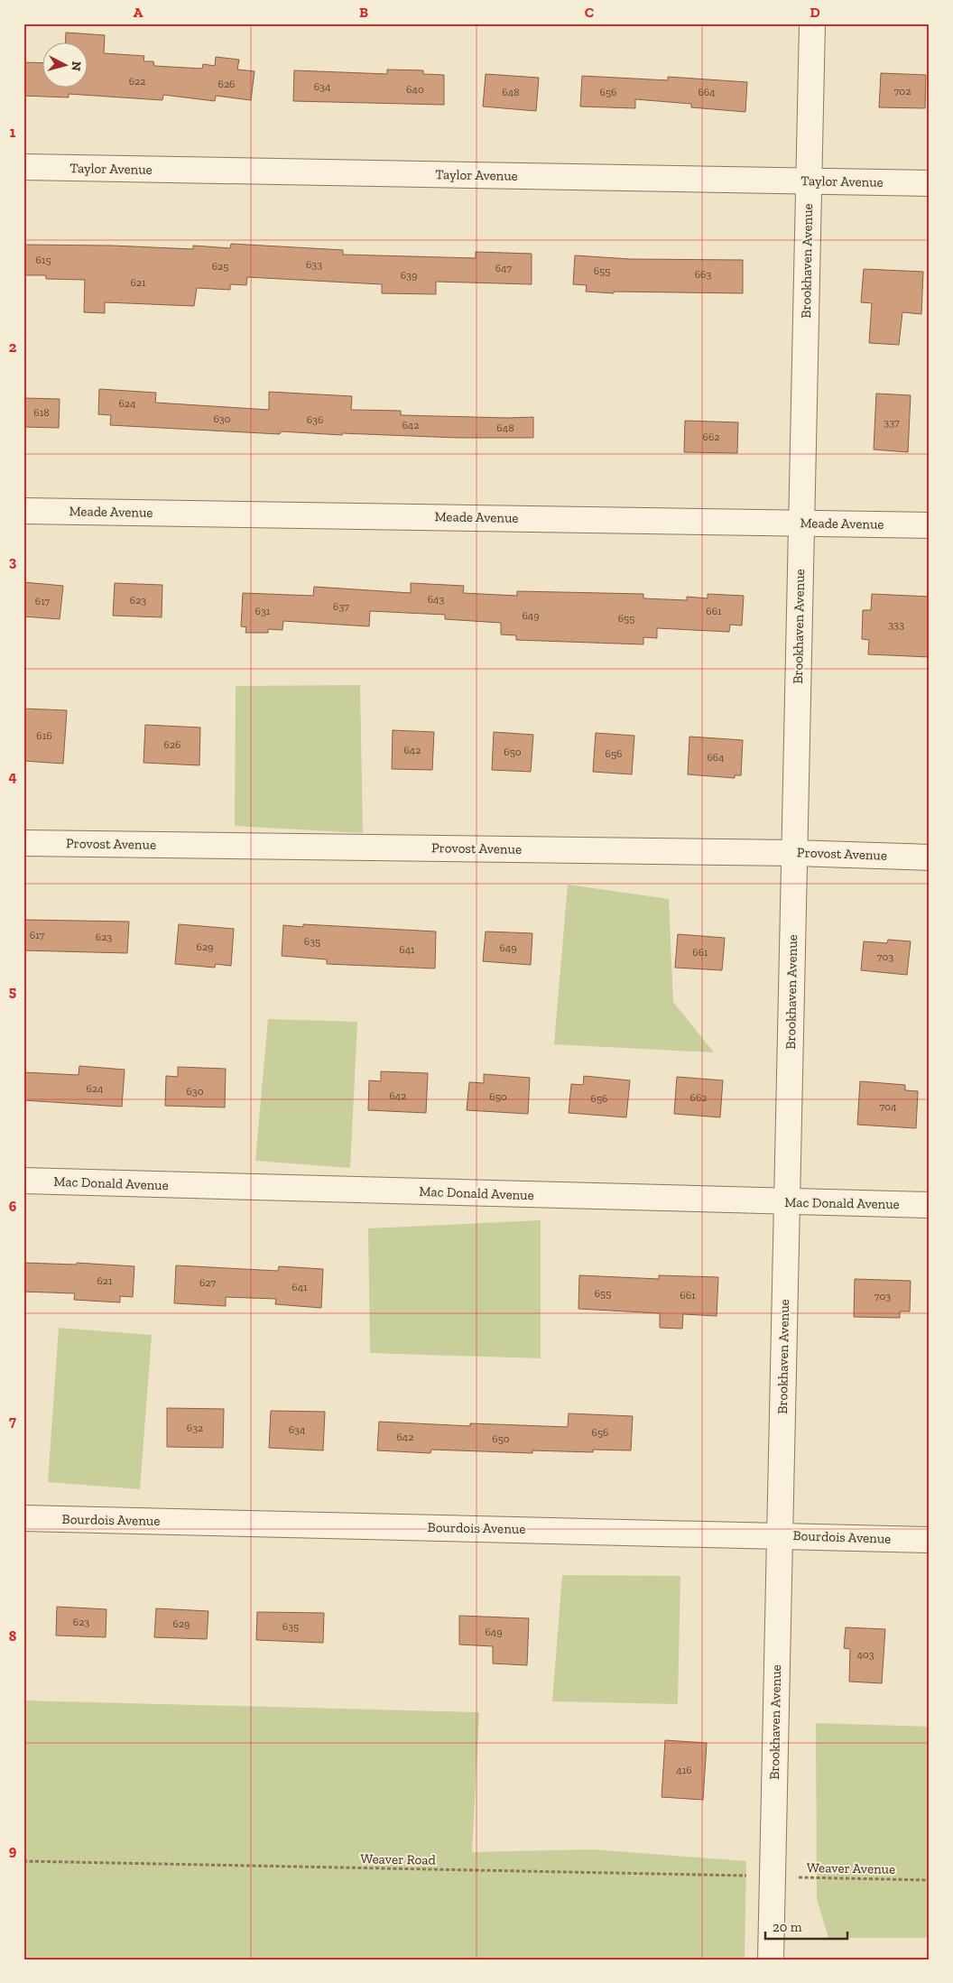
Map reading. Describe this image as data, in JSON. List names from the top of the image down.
{
  "streets": {
    "street": [
      "Taylor Avenue",
      "Brookhaven Avenue",
      "Meade Avenue",
      "Provost Avenue",
      "Mac Donald Avenue",
      "Bourdois Avenue"
    ],
    "path": ["Weaver Road", "Weaver Avenue"]
  },
  "crossings": [
    ["Taylor Avenue", "Brookhaven Avenue"],
    ["Brookhaven Avenue", "Meade Avenue"],
    ["Brookhaven Avenue", "Provost Avenue"],
    ["Brookhaven Avenue", "Mac Donald Avenue"],
    ["Brookhaven Avenue", "Bourdois Avenue"],
    ["Brookhaven Avenue", "Weaver Road"],
    ["Brookhaven Avenue", "Weaver Avenue"],
    ["Weaver Road", "Weaver Avenue"]
  ],
  "house_numbers": [
    "622",
    "626",
    "634",
    "640",
    "702",
    "648",
    "656",
    "664",
    "615",
    "633",
    "625",
    "647",
    "655",
    "663",
    "639",
    "621",
    "624",
    "618",
    "630",
    "636",
    "337",
    "642",
    "648",
    "662",
    "643",
    "623",
    "617",
    "637",
    "631",
    "661",
    "649",
    "655",
    "333",
    "616",
    "626",
    "642",
    "650",
    "656",
    "664",
    "617",
    "623",
    "635",
    "629",
    "649",
    "641",
    "661",
    "703",
    "624",
    "630",
    "642",
    "650",
    "662",
    "656",
    "704",
    "621",
    "627",
    "641",
    "655",
    "661",
    "703",
    "632",
    "634",
    "656",
    "642",
    "650",
    "623",
    "629",
    "635",
    "649",
    "403",
    "416"
  ],
  "scale_bar": "20 m",
  "north": "right",
  "grid": {
    "columns": [
      "A",
      "B",
      "C",
      "D"
    ],
    "rows": [
      "1",
      "2",
      "3",
      "4",
      "5",
      "6",
      "7",
      "8",
      "9"
    ]
  }
}
